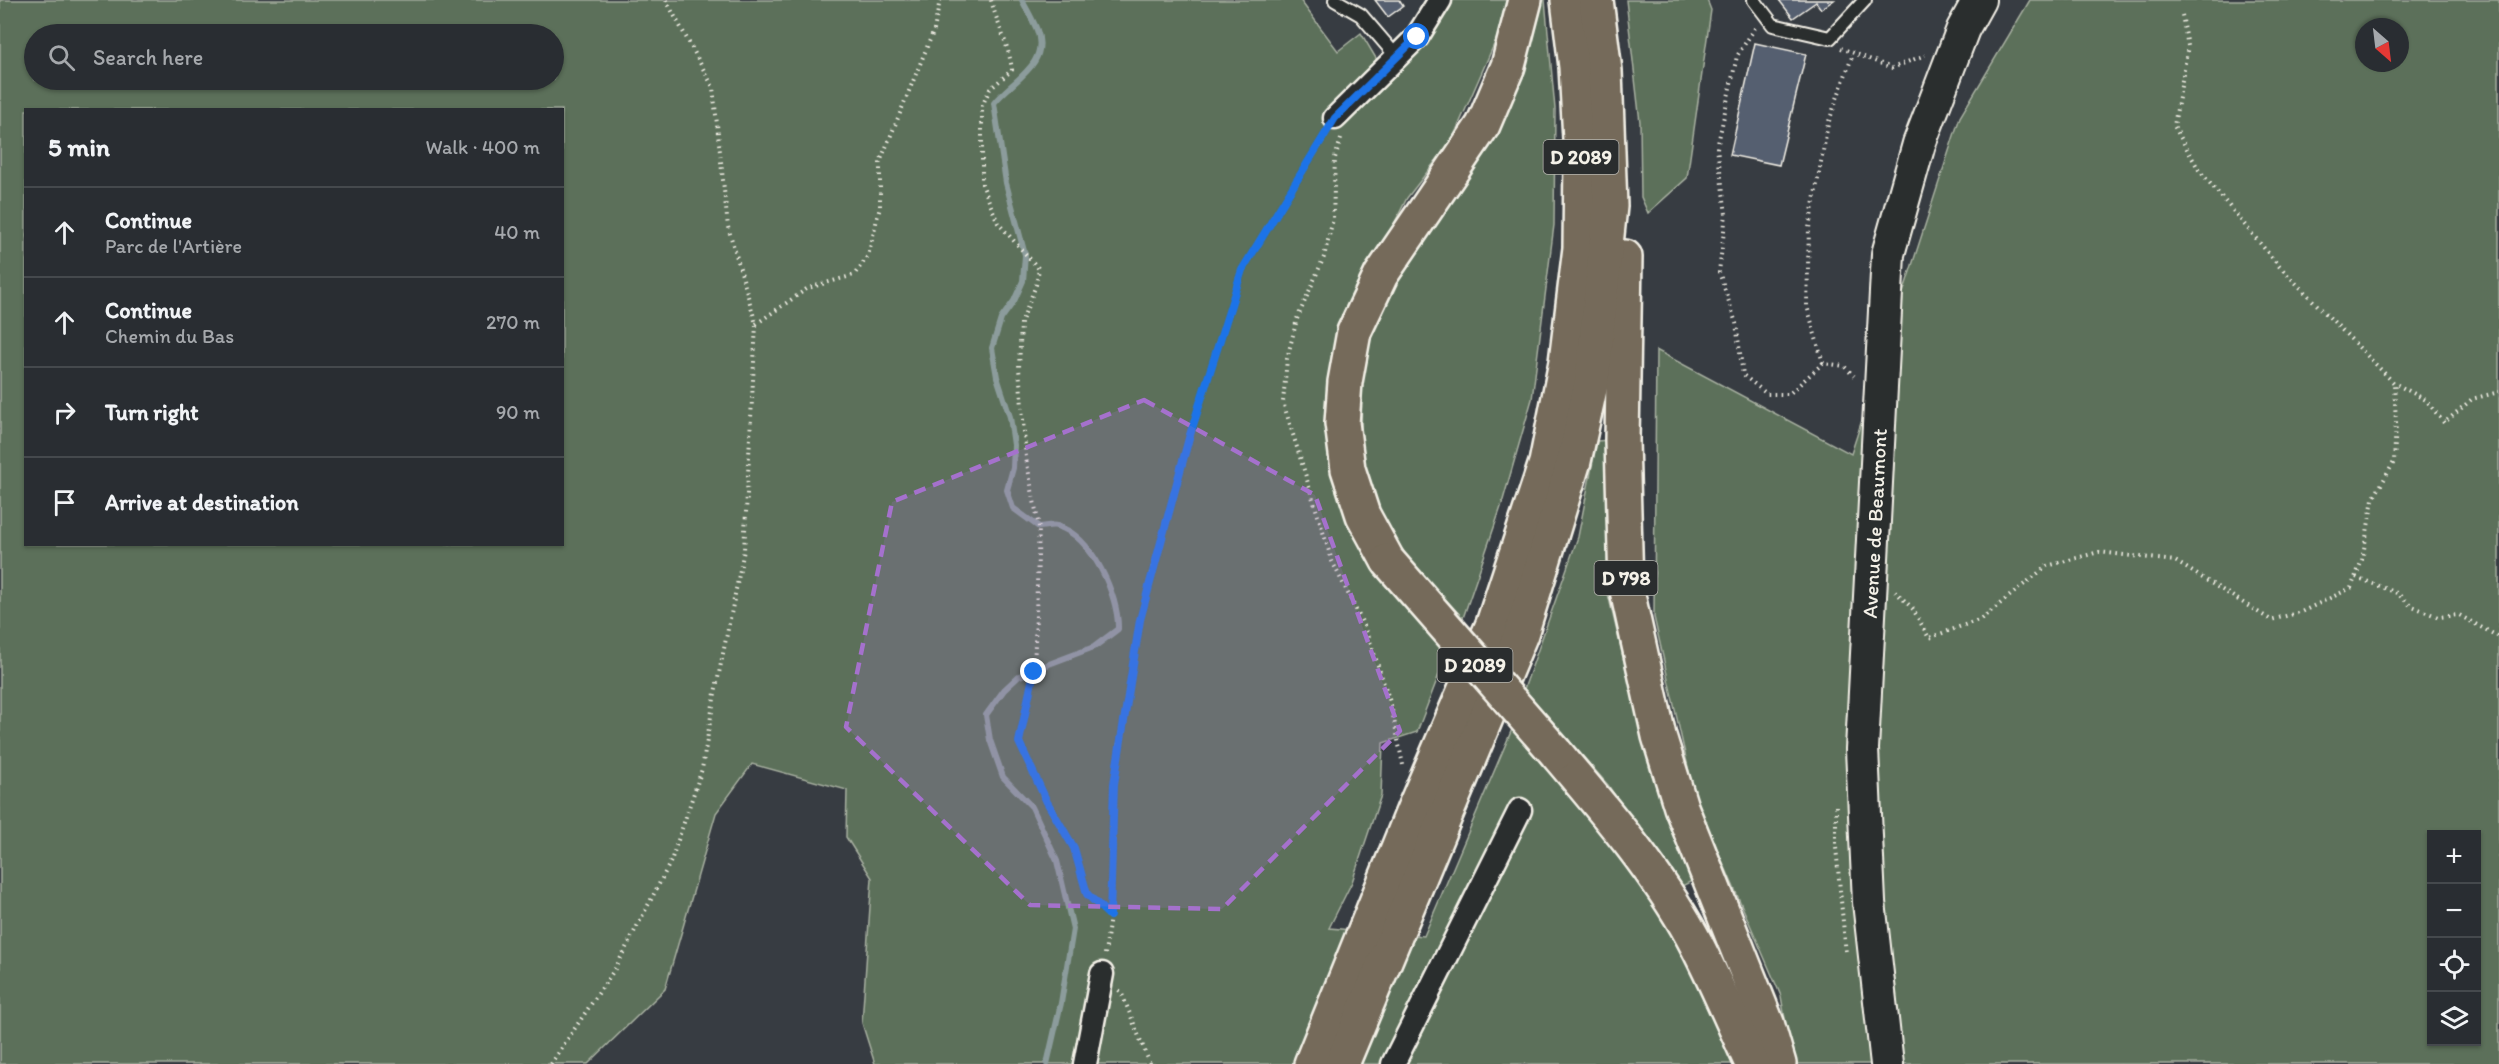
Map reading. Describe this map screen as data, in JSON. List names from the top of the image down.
{
  "streets": {
    "highway": ["D 2089", "D 798"],
    "main road": ["Avenue de Beaumont"]
  },
  "crossings": [
    ["D 2089", "D 798"]
  ],
  "north": "bottom right",
  "page": {
    "search": "Search here",
    "heading": ["5 min", "Walk · 400 m"],
    "list": [
      ["Continue", "Parc de l'Artière", "40 m"],
      ["Continue", "Chemin du Bas", "270 m"],
      ["Turn right", "90 m"],
      "Arrive at destination"
    ],
    "map_buttons": ["+", "−"]
  }
}
